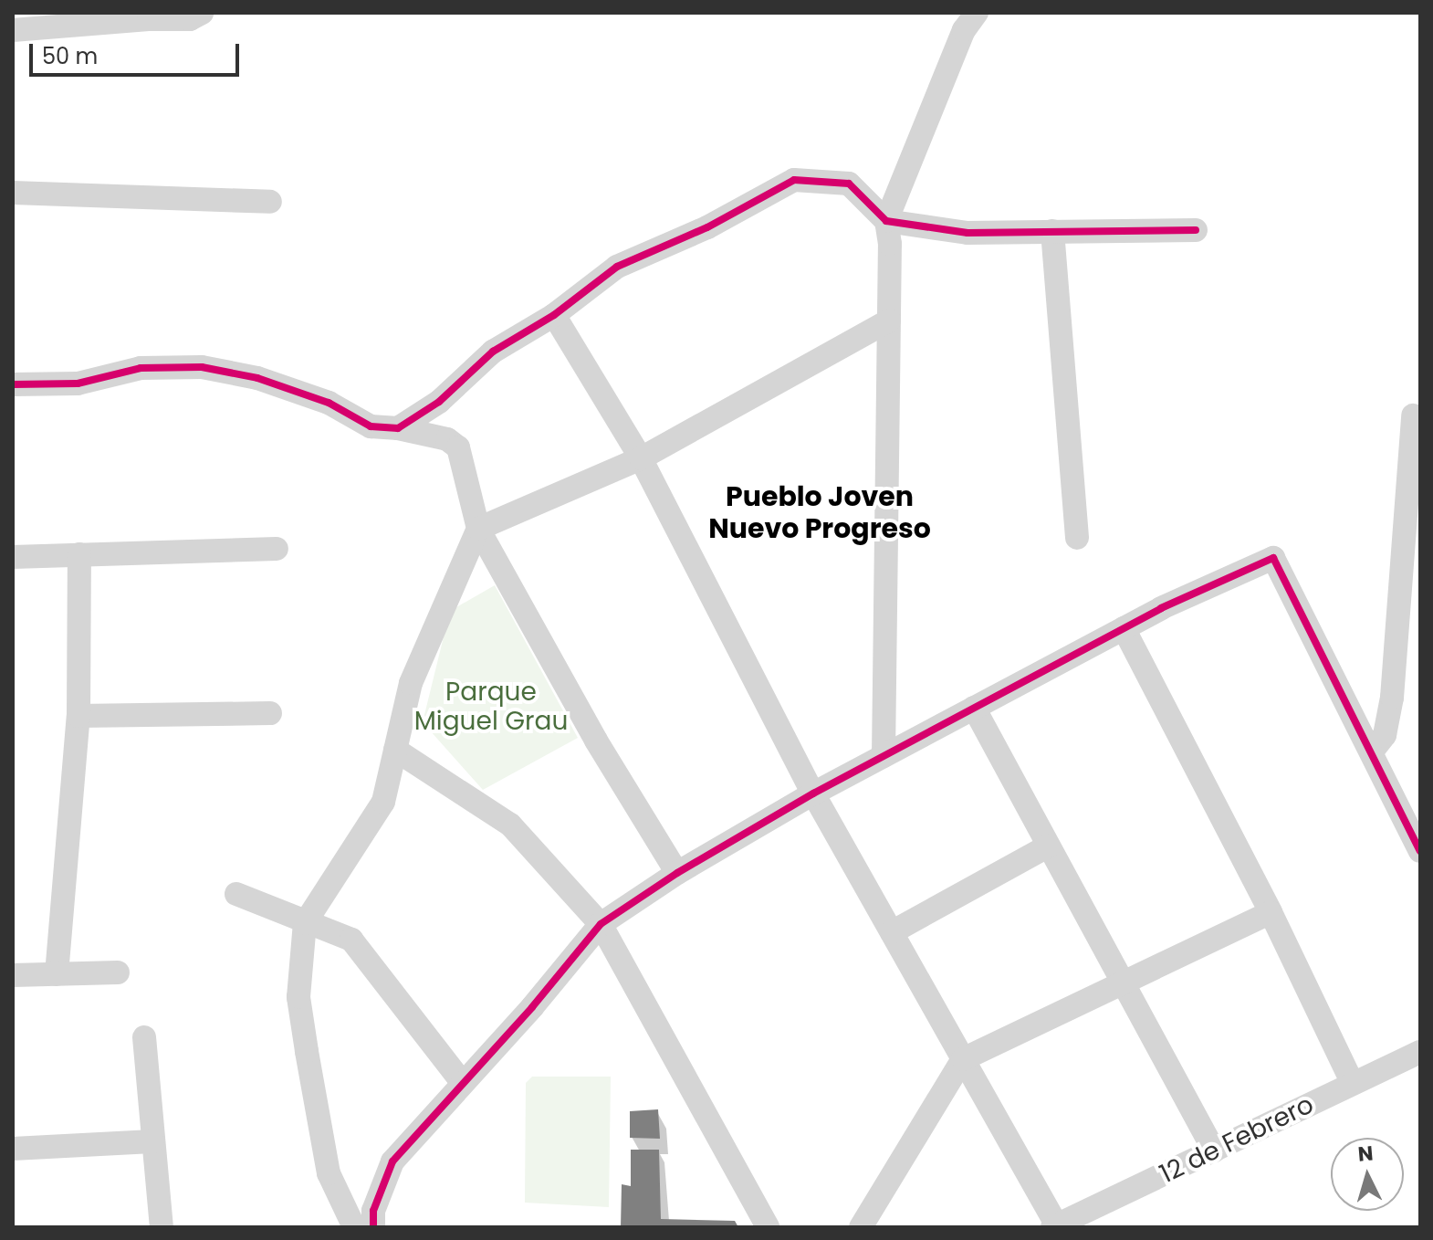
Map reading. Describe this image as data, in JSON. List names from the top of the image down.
{
  "streets": {
    "street": ["12 de Febrero"]
  },
  "districts": ["Pueblo Joven Nuevo Progreso"],
  "parks": ["Parque Miguel Grau"],
  "scale_bar": "50 m",
  "north": "top"
}
